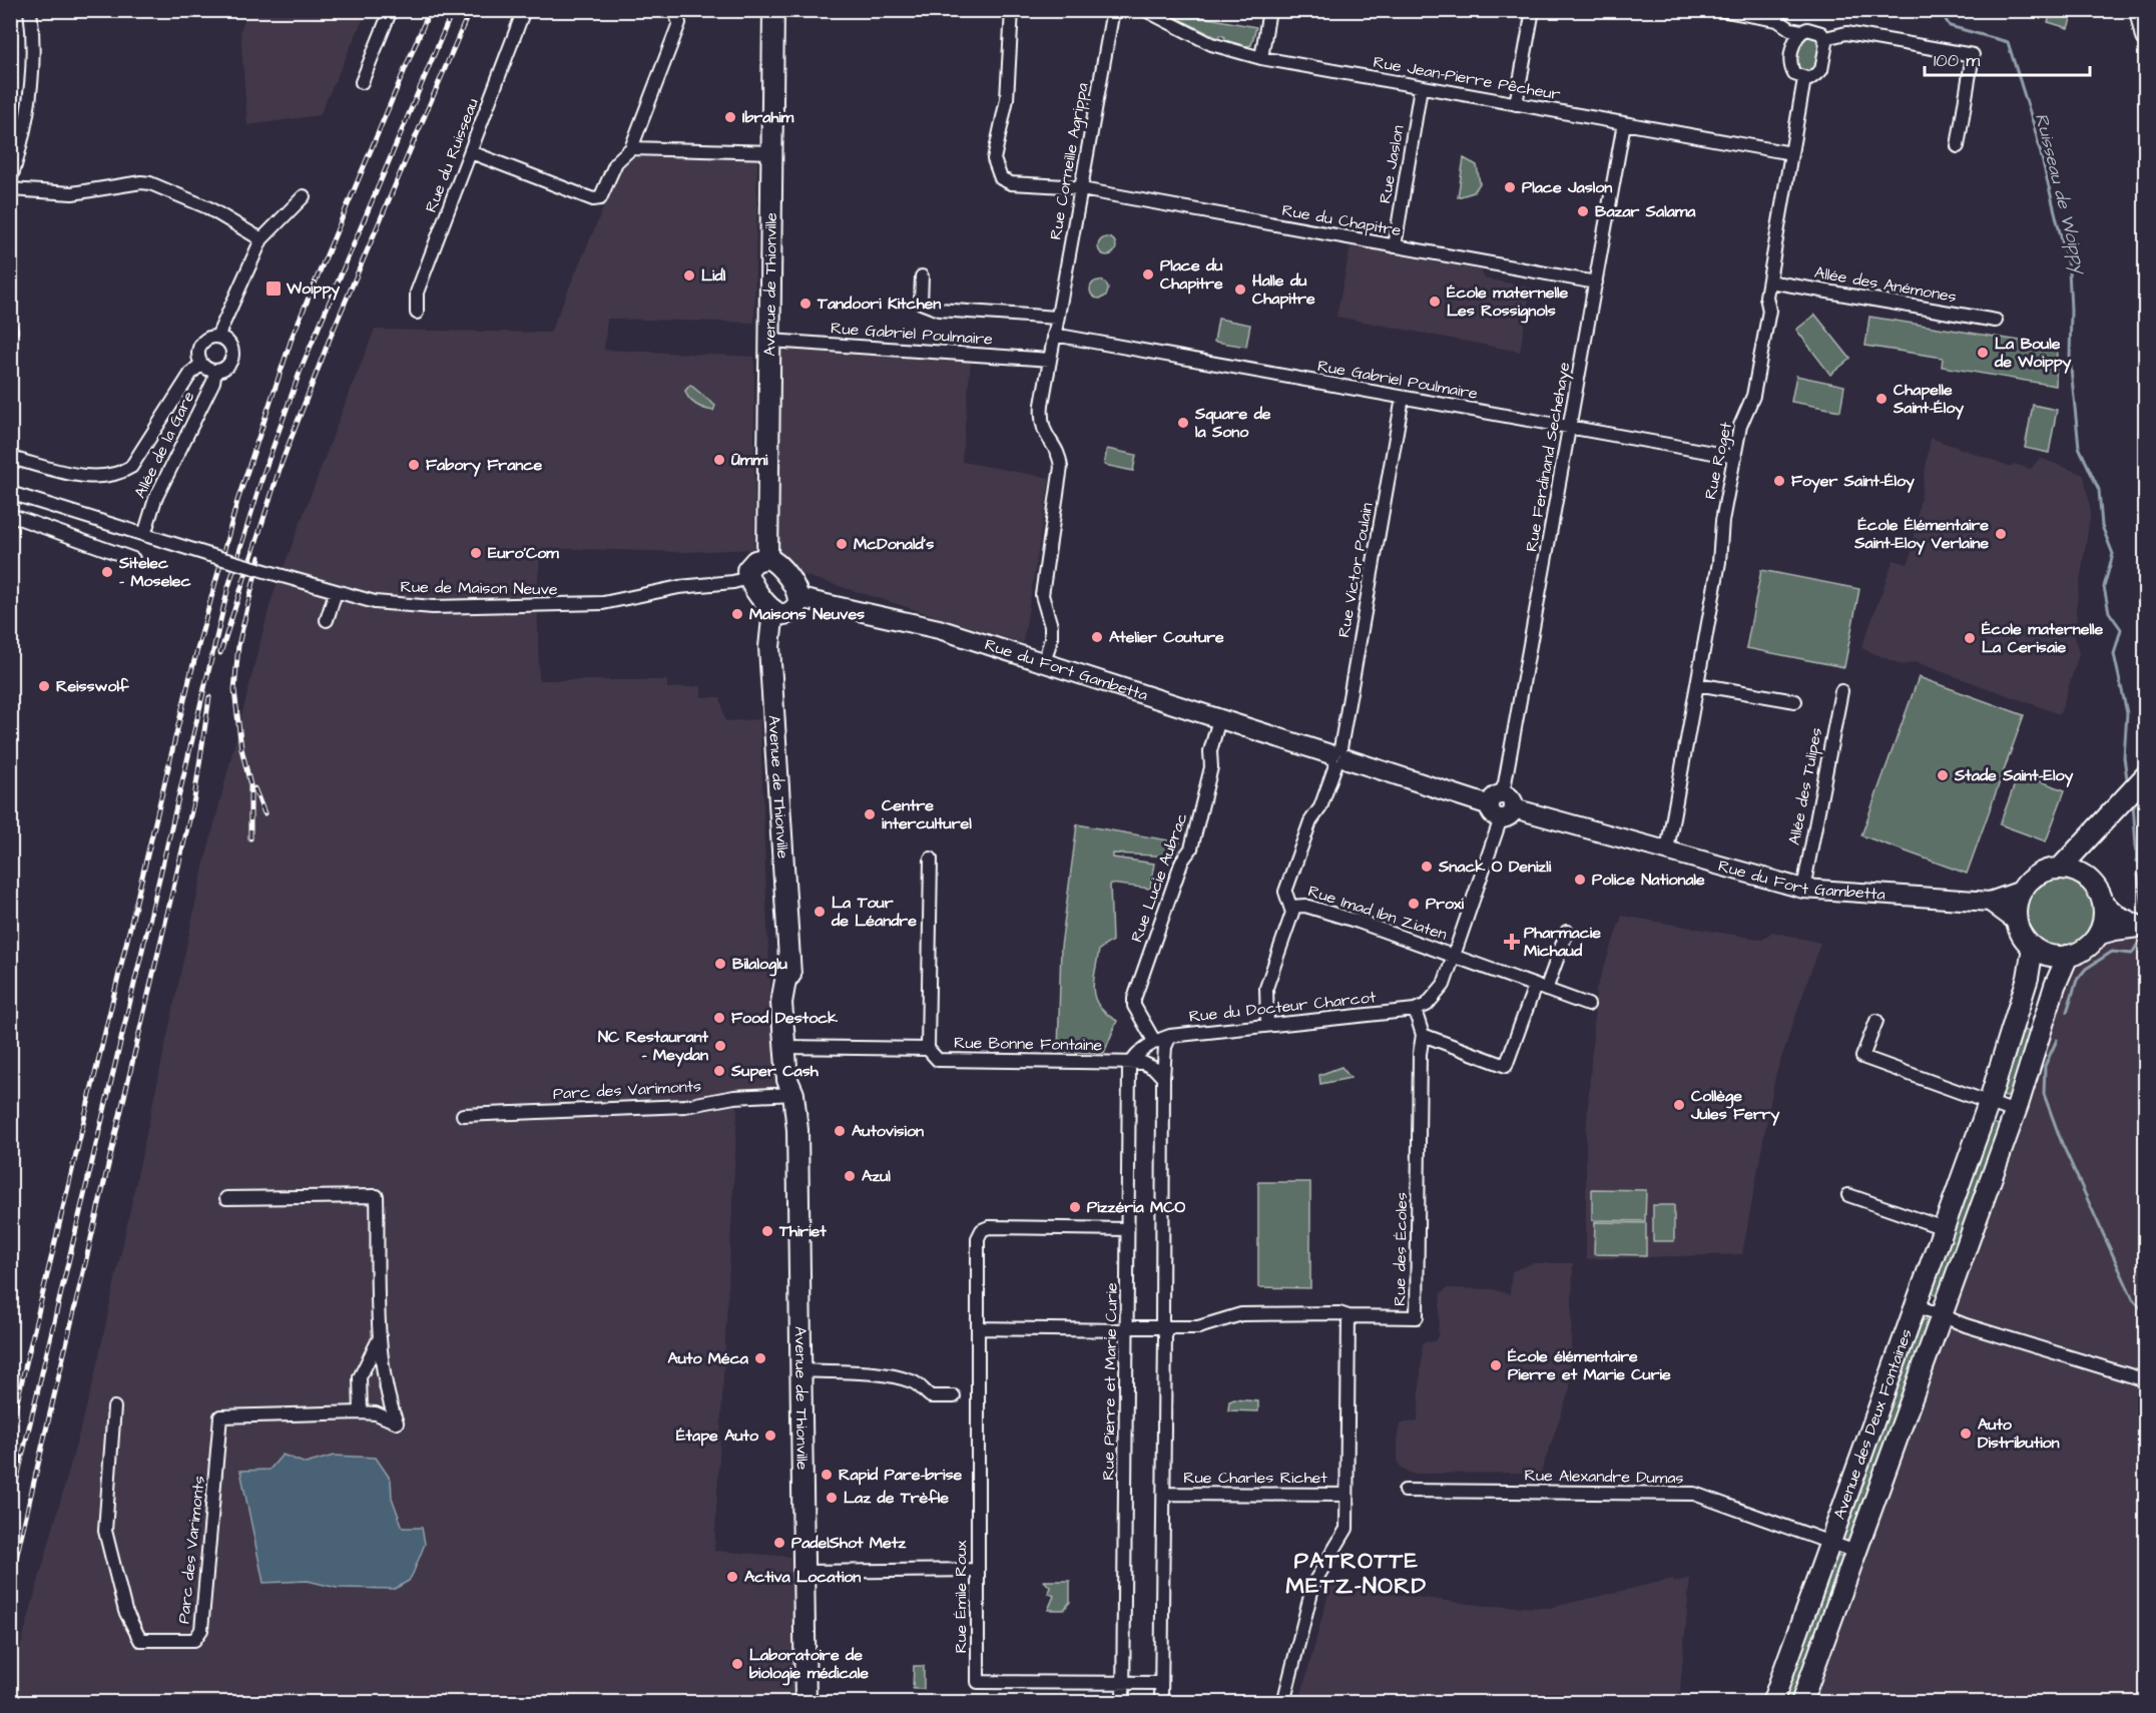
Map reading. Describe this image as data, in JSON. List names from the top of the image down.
{
  "streets": {
    "main road": ["Avenue de Thionville", "Avenue des Deux Fontaines"],
    "street": [
      "Rue Jean-Pierre Pêcheur",
      "Rue du Ruisseau",
      "Rue Corneille Agrippa",
      "Rue Jaslon",
      "Rue du Chapitre",
      "Allée des Anémones",
      "Rue Gabriel Poulmaire",
      "Allée de la Gare",
      "Rue Ferdinand Sechehaye",
      "Rue Roget",
      "Rue Victor Poulain",
      "Rue de Maison Neuve",
      "Rue du Fort Gambetta",
      "Allée des Tulipes",
      "Rue Lucie Aubrac",
      "Rue Imad Ibn Ziaten",
      "Rue du Docteur Charcot",
      "Rue Bonne Fontaine",
      "Parc des Varimonts",
      "Rue des Écoles",
      "Rue Pierre et Marie Curie",
      "Rue Alexandre Dumas",
      "Rue Charles Richet",
      "Rue Émile Roux"
    ]
  },
  "crossings": [
    ["Rue Jean-Pierre Pêcheur", "Rue Jaslon"],
    ["Rue Jean-Pierre Pêcheur", "Rue Ferdinand Sechehaye"],
    ["Rue Jean-Pierre Pêcheur", "Rue Roget"],
    ["Rue Corneille Agrippa", "Rue du Chapitre"],
    ["Rue Corneille Agrippa", "Rue Gabriel Poulmaire"],
    ["Rue Corneille Agrippa", "Rue du Fort Gambetta"],
    ["Rue Jaslon", "Rue du Chapitre"],
    ["Rue du Chapitre", "Rue Ferdinand Sechehaye"],
    ["Avenue de Thionville", "Rue Gabriel Poulmaire"],
    ["Avenue de Thionville", "Parc des Varimonts"],
    ["Allée des Anémones", "Rue Roget"],
    ["Rue Gabriel Poulmaire", "Rue Ferdinand Sechehaye"],
    ["Rue Gabriel Poulmaire", "Rue Roget"],
    ["Rue Gabriel Poulmaire", "Rue Victor Poulain"],
    ["Allée de la Gare", "Rue de Maison Neuve"],
    ["Rue Ferdinand Sechehaye", "Rue du Fort Gambetta"],
    ["Rue Ferdinand Sechehaye", "Rue Imad Ibn Ziaten"],
    ["Rue Ferdinand Sechehaye", "Rue du Docteur Charcot"],
    ["Rue Ferdinand Sechehaye", "Rue des Écoles"],
    ["Rue Roget", "Rue du Fort Gambetta"],
    ["Rue Victor Poulain", "Rue du Fort Gambetta"],
    ["Rue Victor Poulain", "Rue Imad Ibn Ziaten"],
    ["Rue Victor Poulain", "Rue du Docteur Charcot"],
    ["Rue du Fort Gambetta", "Allée des Tulipes"],
    ["Rue du Fort Gambetta", "Rue Lucie Aubrac"],
    ["Rue du Fort Gambetta", "Avenue des Deux Fontaines"],
    ["Rue Lucie Aubrac", "Rue du Docteur Charcot"],
    ["Rue du Docteur Charcot", "Rue des Écoles"],
    ["Rue Bonne Fontaine", "Rue Pierre et Marie Curie"],
    ["Rue Pierre et Marie Curie", "Rue Émile Roux"],
    ["Avenue des Deux Fontaines", "Rue Alexandre Dumas"]
  ],
  "districts": ["PATROTTE METZ-NORD"],
  "water": ["Ruisseau de Woippy"],
  "places": {
    "other": [
      "Ibrahim",
      "Place Jaslon",
      "Bazar Salama",
      "Place du Chapitre",
      "Lidl",
      "Halle du Chapitre",
      "École maternelle Les Rossignols",
      "Tandoori Kitchen",
      "La Boule de Woippy",
      "Chapelle Saint-Éloy",
      "Square de la Sono",
      "Ūmmi",
      "Fabory France",
      "Foyer Saint-Éloy",
      "École Élémentaire Saint-Eloy Verlaine",
      "McDonald's",
      "Euro'Com",
      "Sitelec - Moselec",
      "Maisons Neuves",
      "Atelier Couture",
      "École maternelle La Cerisaie",
      "Reisswolf",
      "Stade Saint-Eloy",
      "Centre interculturel",
      "Snack O Denizli",
      "Police Nationale",
      "Proxi",
      "La Tour de Léandre",
      "Bilaloglu",
      "Food Destock",
      "NC Restaurant - Meydan",
      "Super Cash",
      "Collège Jules Ferry",
      "Autovision",
      "Azul",
      "Pizzéria MCO",
      "Thiriet",
      "Auto Méca",
      "École élémentaire Pierre et Marie Curie",
      "Auto Distribution",
      "Étape Auto",
      "Rapid Pare-brise",
      "Laz de Trèfle",
      "PadelShot Metz",
      "Activa Location",
      "Laboratoire de biologie médicale"
    ],
    "transit": ["Woippy"],
    "health": ["Pharmacie Michaud"]
  },
  "scale_bar": "100 m"
}
